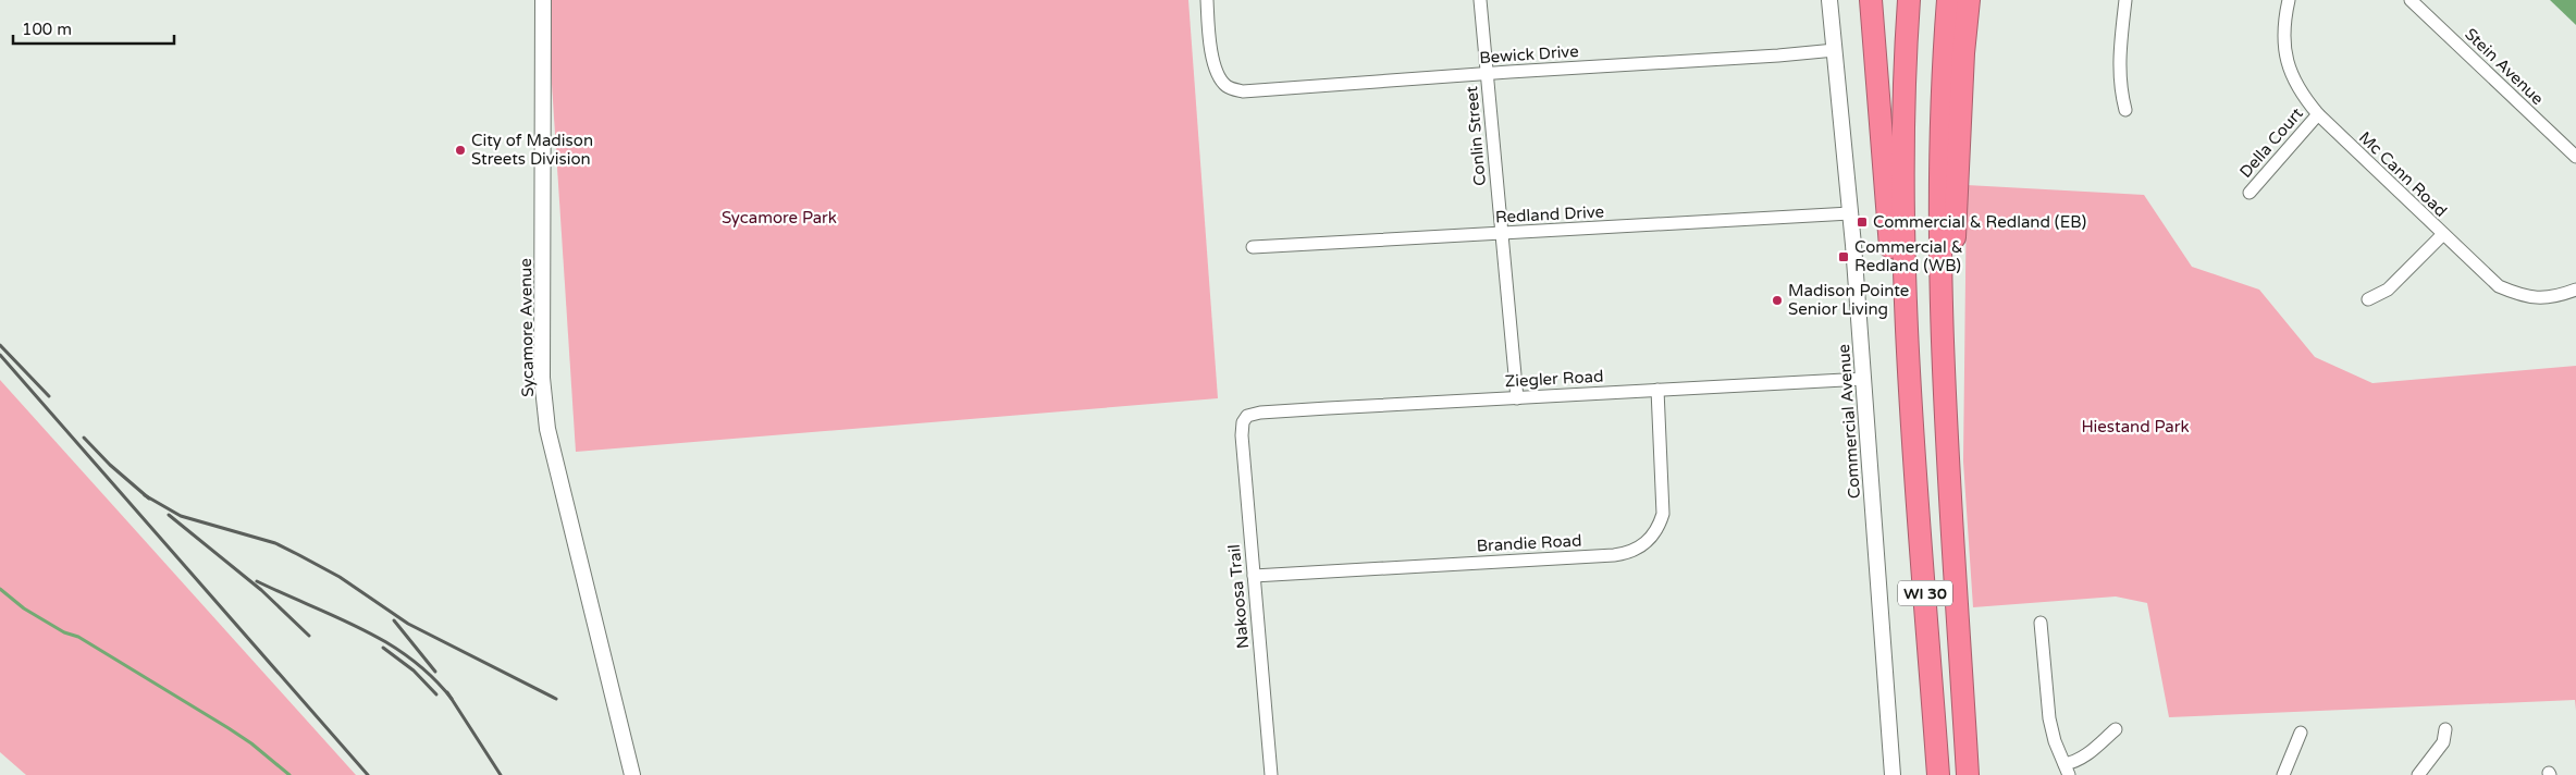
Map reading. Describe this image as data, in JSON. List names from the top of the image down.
{
  "streets": {
    "highway": ["WI 30"],
    "street": [
      "Bewick Drive",
      "Stein Avenue",
      "Conlin Street",
      "Della Court",
      "Mc Cann Road",
      "Redland Drive",
      "Sycamore Avenue",
      "Ziegler Road",
      "Commercial Avenue",
      "Brandie Road",
      "Nakoosa Trail"
    ]
  },
  "crossings": [
    ["Bewick Drive", "Conlin Street"],
    ["Bewick Drive", "Commercial Avenue"],
    ["Conlin Street", "Redland Drive"],
    ["Conlin Street", "Ziegler Road"],
    ["Della Court", "Mc Cann Road"],
    ["Redland Drive", "Commercial Avenue"],
    ["Ziegler Road", "Commercial Avenue"],
    ["Ziegler Road", "Brandie Road"],
    ["Ziegler Road", "Nakoosa Trail"],
    ["Brandie Road", "Nakoosa Trail"]
  ],
  "parks": ["Sycamore Park", "Hiestand Park"],
  "places": {
    "other": ["City of Madison Streets Division", "Madison Pointe Senior Living"],
    "transit": ["Commercial & Redland (EB)", "Commercial & Redland (WB)"]
  },
  "scale_bar": "100 m"
}
